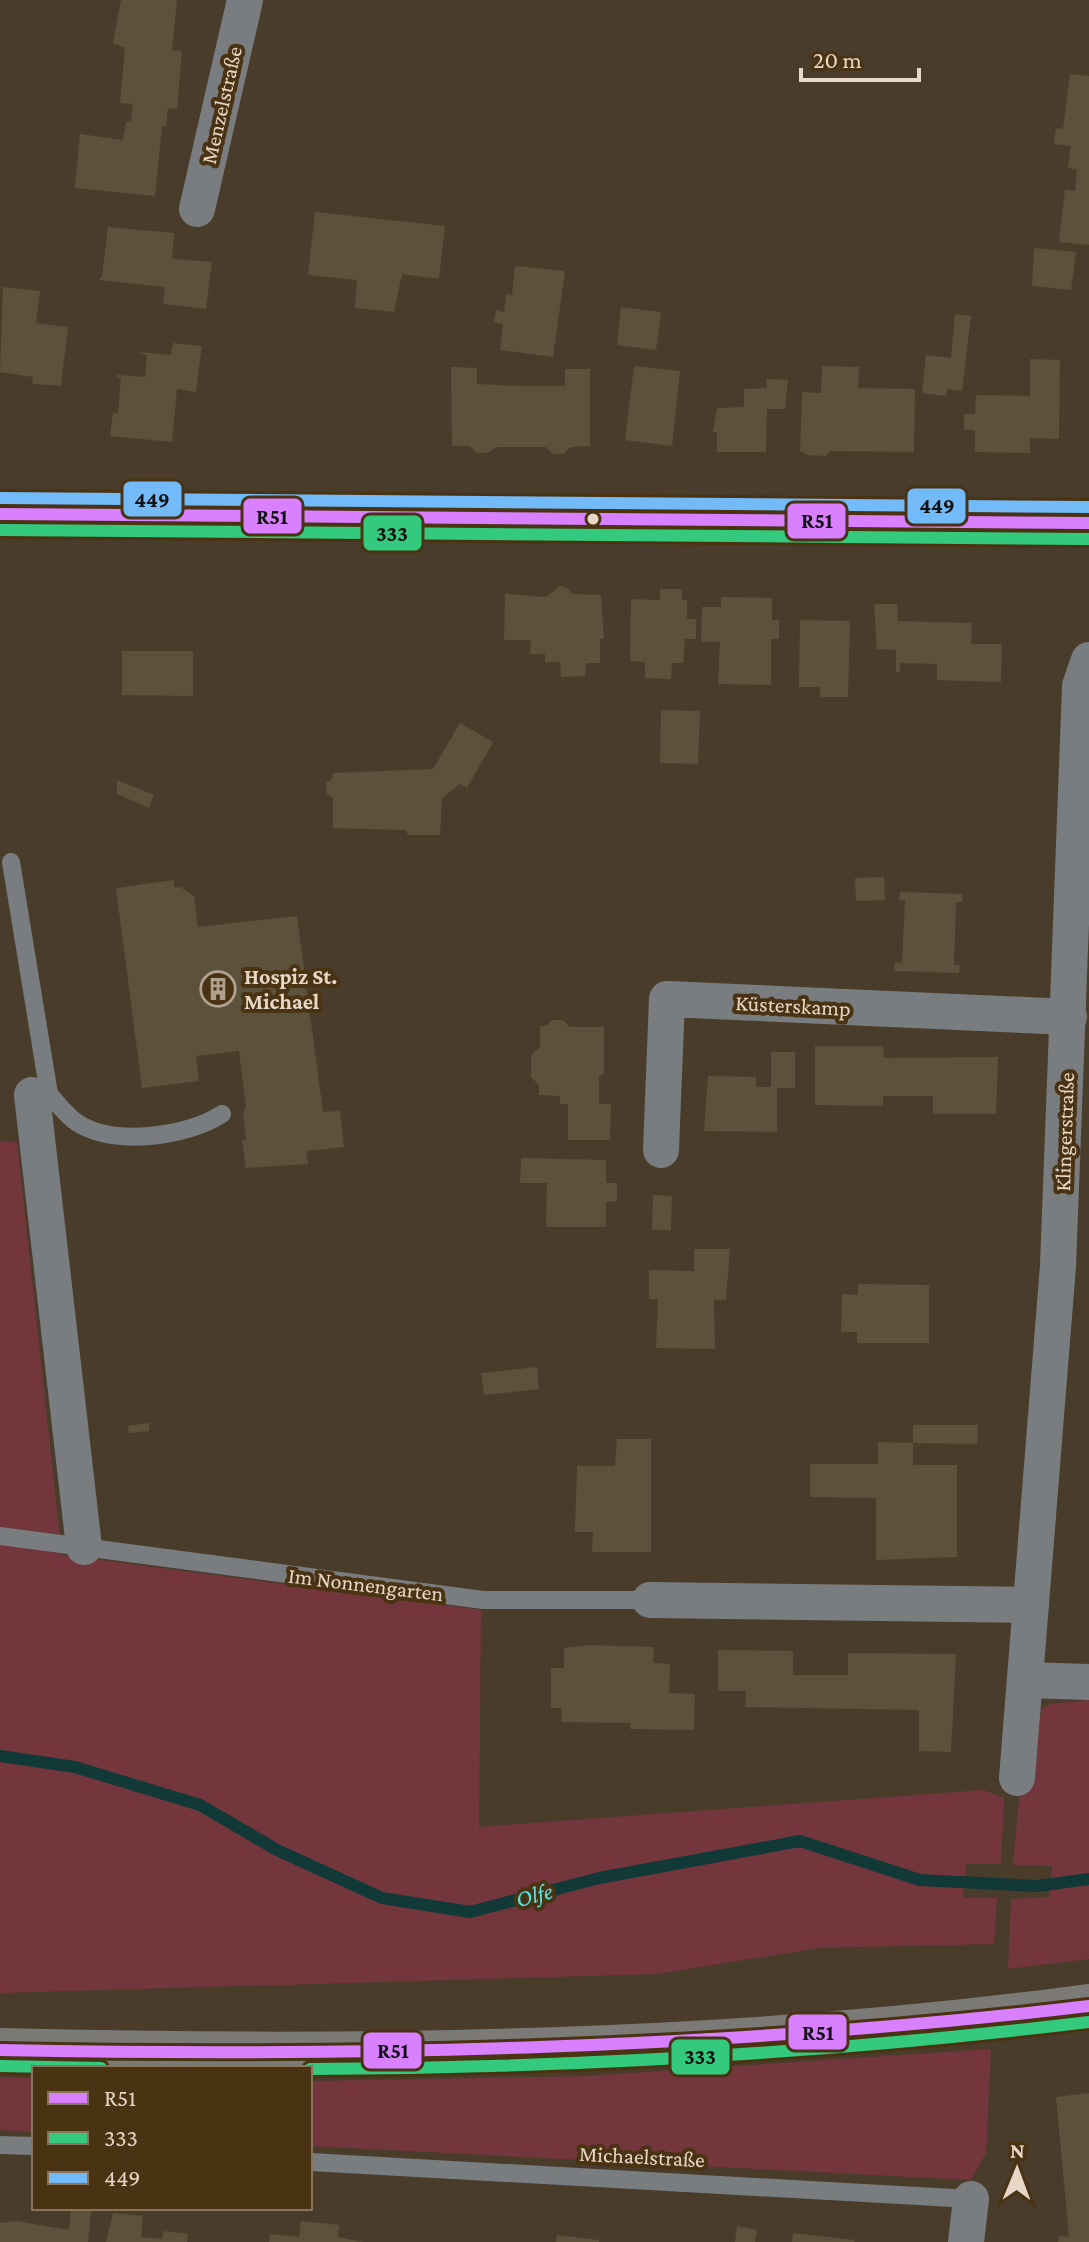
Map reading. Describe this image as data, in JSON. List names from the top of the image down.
{
  "streets": {
    "street": ["Menzelstraße", "Küsterskamp", "Klingerstraße"],
    "lane": ["Im Nonnengarten", "Michaelstraße"]
  },
  "crossings": [
    ["Küsterskamp", "Klingerstraße"]
  ],
  "water": ["Olfe"],
  "places": {
    "building": ["Hospiz St. Michael"]
  },
  "lines": ["transit line 449", "transit line R51", "transit line 333"],
  "legend": ["R51", "333", "449"],
  "scale_bar": "20 m",
  "north": "top"
}
